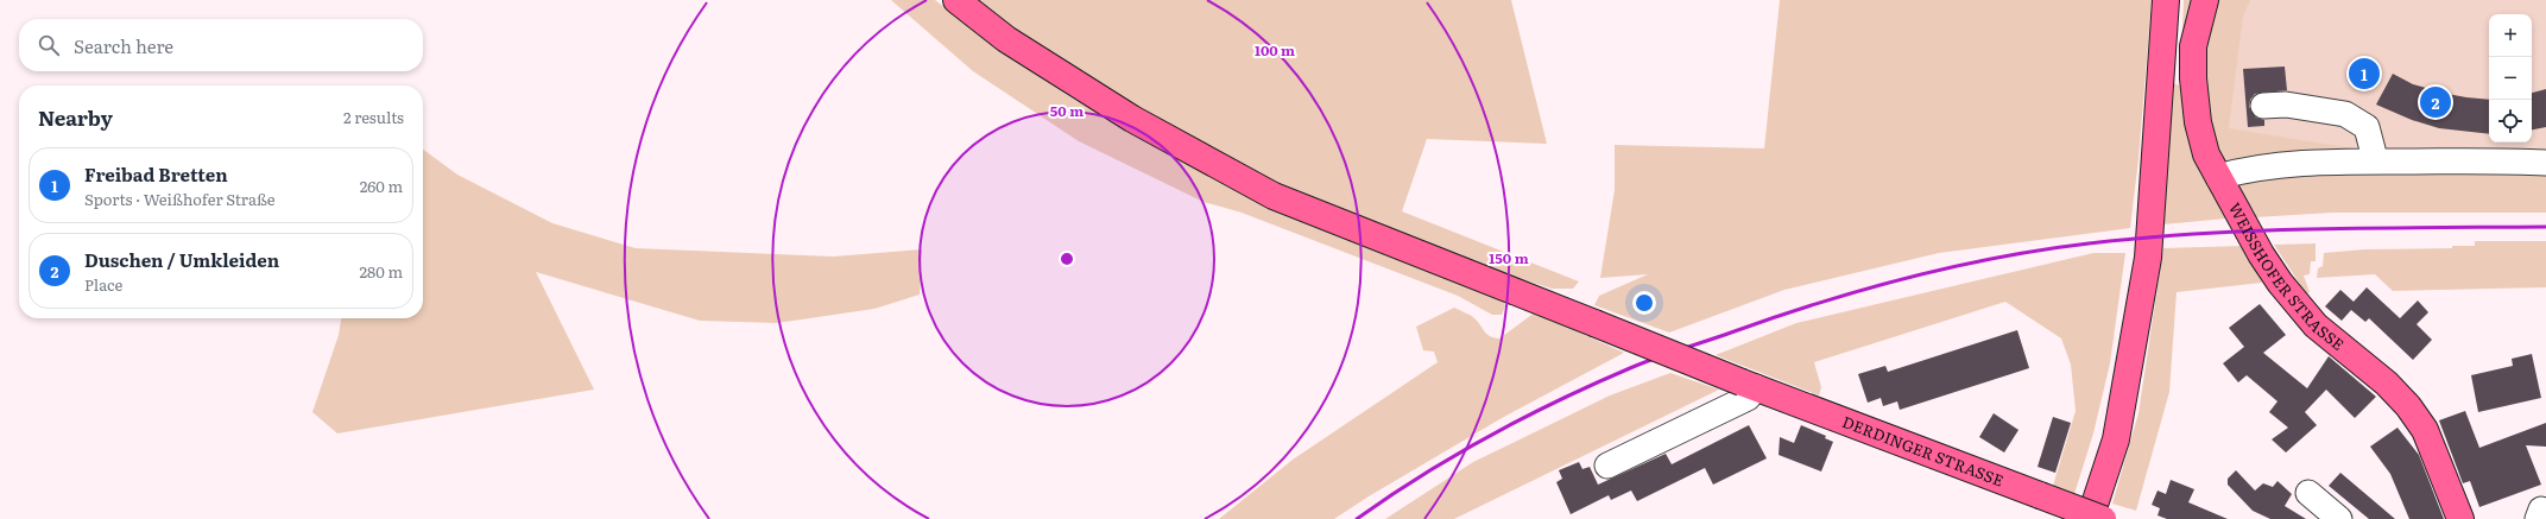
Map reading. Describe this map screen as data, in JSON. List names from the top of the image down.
{
  "streets": {
    "main road": ["WEISSHOFER STRASSE", "DERDINGER STRASSE"]
  },
  "page": {
    "map_buttons": ["+", "−"],
    "search": "Search here",
    "pins": ["1", "2"],
    "heading": ["Nearby", "2 results"],
    "list": [
      {
        "mark": "1",
        "name": "Freibad Bretten",
        "note": "Sports · Weißhofer Straße",
        "value": "260 m"
      },
      {
        "mark": "2",
        "name": "Duschen / Umkleiden",
        "note": "Place",
        "value": "280 m"
      }
    ]
  },
  "rings": ["100 m", "50 m", "150 m"]
}
